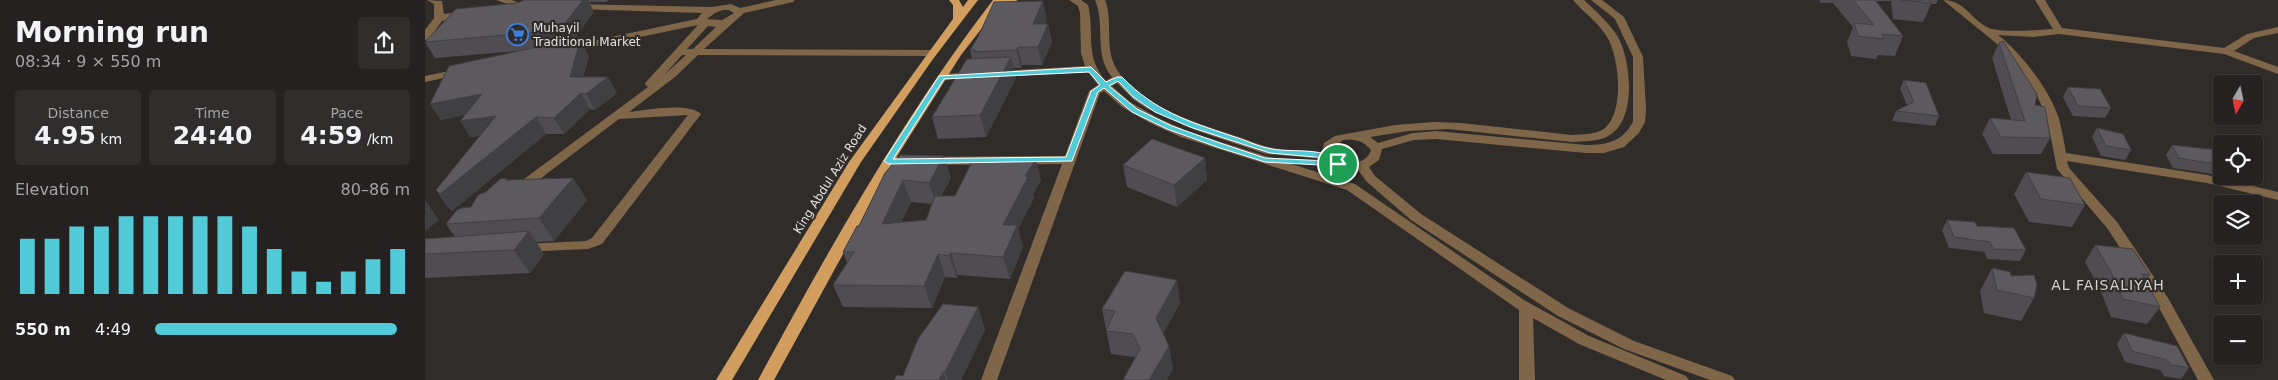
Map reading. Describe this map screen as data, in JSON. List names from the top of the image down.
{
  "streets": {
    "main road": ["King Abdul Aziz Road"]
  },
  "districts": ["AL FAISALIYAH"],
  "places": {
    "supermarket": ["Muhayil Traditional Market"]
  },
  "north": "bottom",
  "page": {
    "heading": ["Morning run", "08:34 · 9 × 550 m"],
    "map_buttons": ["+", "−"],
    "stats": [
      ["Distance", "4.95 km"],
      ["Time", "24:40"],
      ["Pace", "4:59 /km"]
    ],
    "chart": ["Elevation", "80–86 m"],
    "list": [
      {
        "name": "550 m",
        "note": "4:49"
      }
    ]
  }
}
